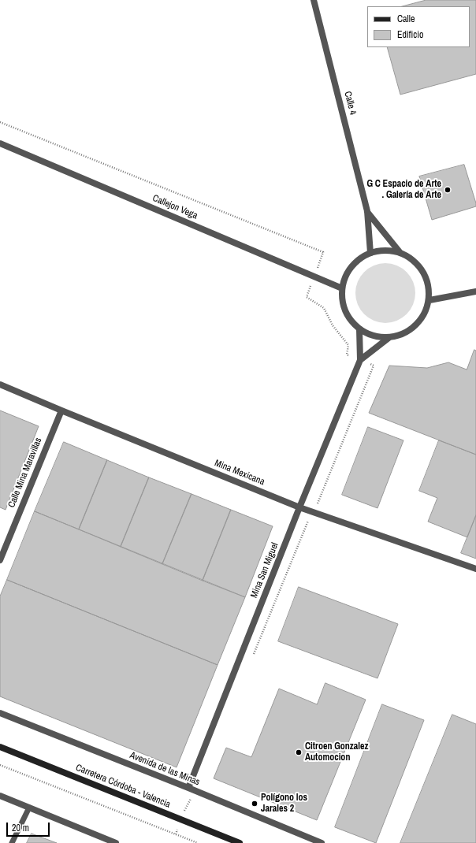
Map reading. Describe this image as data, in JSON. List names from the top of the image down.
{
  "streets": {
    "main road": ["Carretera Córdoba - Valencia"],
    "street": [
      "Calle 4",
      "Callejon Vega",
      "Calle Mina Maravillas",
      "Mina Mexicana",
      "Mina San Miguel",
      "Avenida de las Minas"
    ]
  },
  "crossings": [
    ["Calle Mina Maravillas", "Mina Mexicana"],
    ["Mina Mexicana", "Mina San Miguel"],
    ["Mina San Miguel", "Avenida de las Minas"]
  ],
  "places": ["G C Espacio de Arte . Galería de Arte", "Citroen Gonzalez Automocion", "Polígono los Jarales 2"],
  "legend": ["Calle", "Edificio"],
  "scale_bar": "20 m"
}
